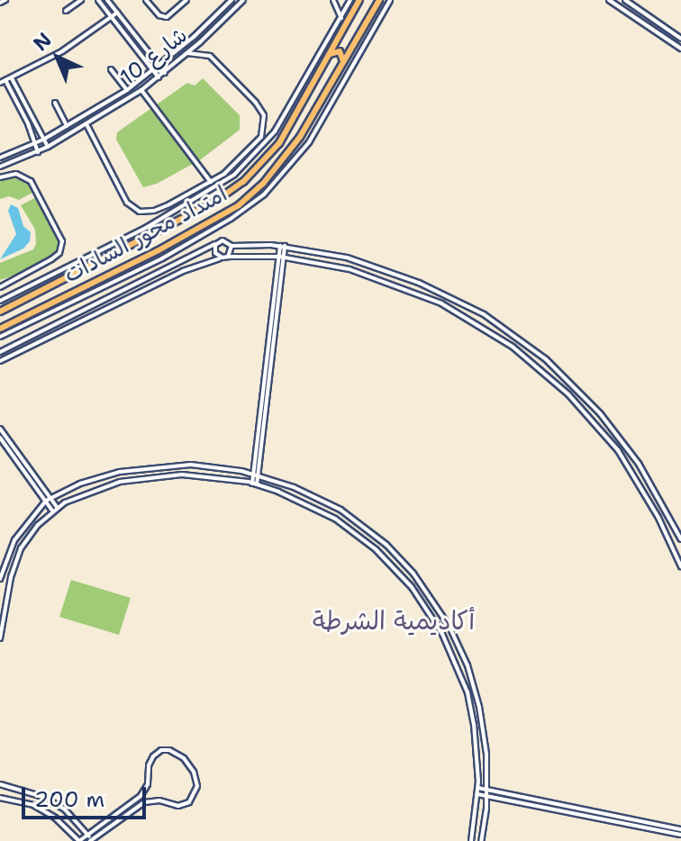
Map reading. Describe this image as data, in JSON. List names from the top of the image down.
{
  "streets": {
    "main road": ["امتداد محور السادات"],
    "street": ["شارع 10"]
  },
  "districts": ["أكاديمية الشرطة"],
  "scale_bar": "200 m",
  "north": "top left"
}
